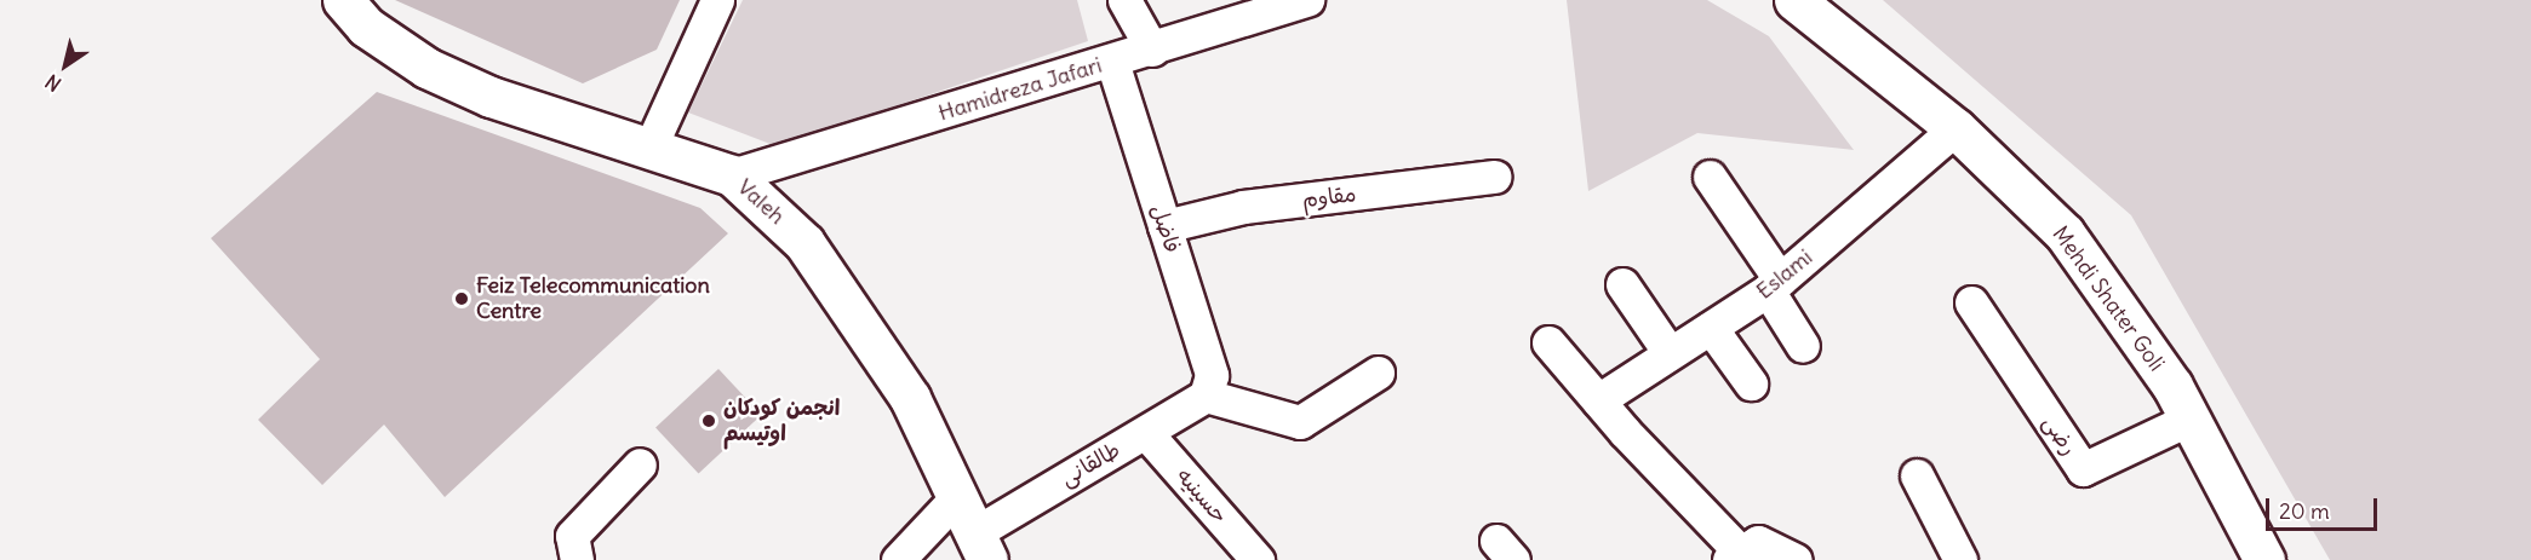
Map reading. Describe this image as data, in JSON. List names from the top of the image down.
{
  "streets": {
    "street": [
      "Hamidreza Jafari",
      "مقاوم",
      "Valeh",
      "فاضل",
      "Eslami",
      "Mehdi Shater Goli",
      "رضی",
      "طالقانی",
      "حسینیه"
    ]
  },
  "crossings": [
    ["Hamidreza Jafari", "Valeh"],
    ["Hamidreza Jafari", "فاضل"],
    ["مقاوم", "فاضل"],
    ["Valeh", "طالقانی"],
    ["فاضل", "طالقانی"],
    ["Eslami", "Mehdi Shater Goli"],
    ["Mehdi Shater Goli", "رضی"],
    ["طالقانی", "حسینیه"]
  ],
  "places": ["Feiz Telecommunication Centre", "انجمن کودکان اوتیسم"],
  "scale_bar": "20 m",
  "north": "bottom left"
}
